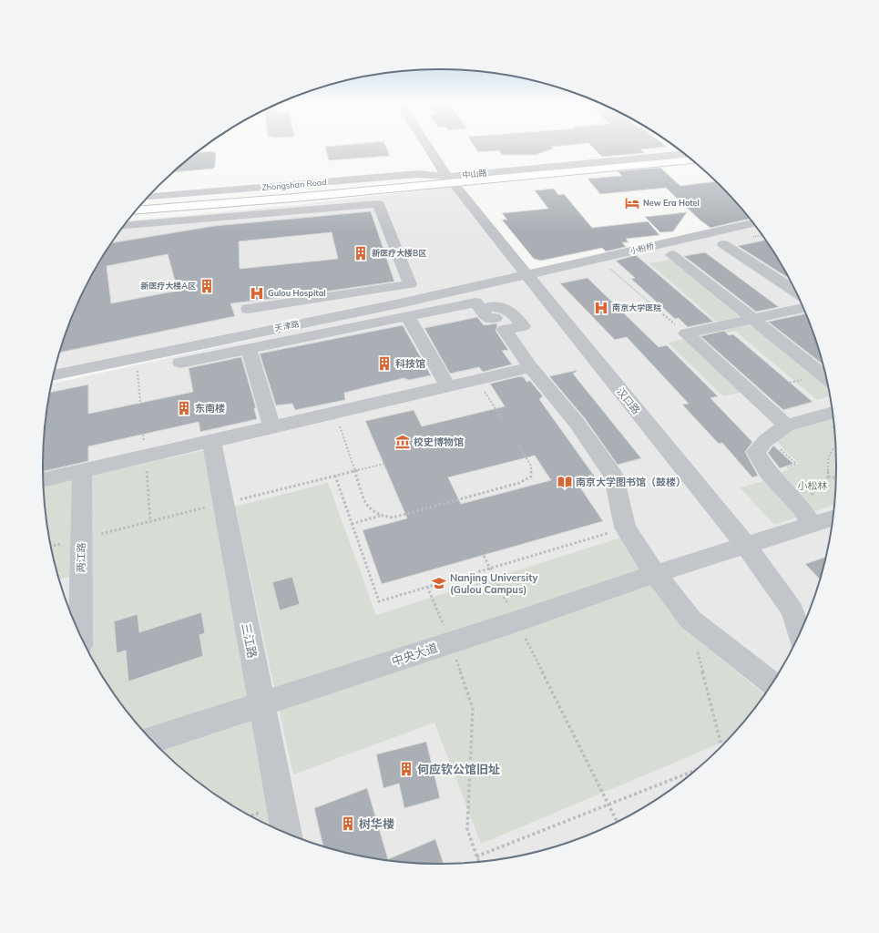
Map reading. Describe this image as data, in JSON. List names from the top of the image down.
{
  "streets": {
    "street": [
      "小粉桥",
      "天津路",
      "汉口路",
      "两江路",
      "三江路",
      "中央大道"
    ]
  },
  "crossings": [
    ["小粉桥", "天津路"],
    ["小粉桥", "汉口路"],
    ["天津路", "汉口路"],
    ["汉口路", "中央大道"],
    ["三江路", "中央大道"]
  ],
  "parks": ["小松林"],
  "places": {
    "hotel": ["New Era Hotel"],
    "building": [
      "新医疗大楼B区",
      "新医疗大楼A区",
      "科技馆",
      "东南楼",
      "何应钦公馆旧址",
      "树华楼"
    ],
    "hospital": ["Gulou Hospital", "南京大学医院"],
    "museum": ["校史博物馆"],
    "library": ["南京大学图书馆（鼓楼）"],
    "school or university": ["Nanjing University (Gulou Campus)"]
  }
}
